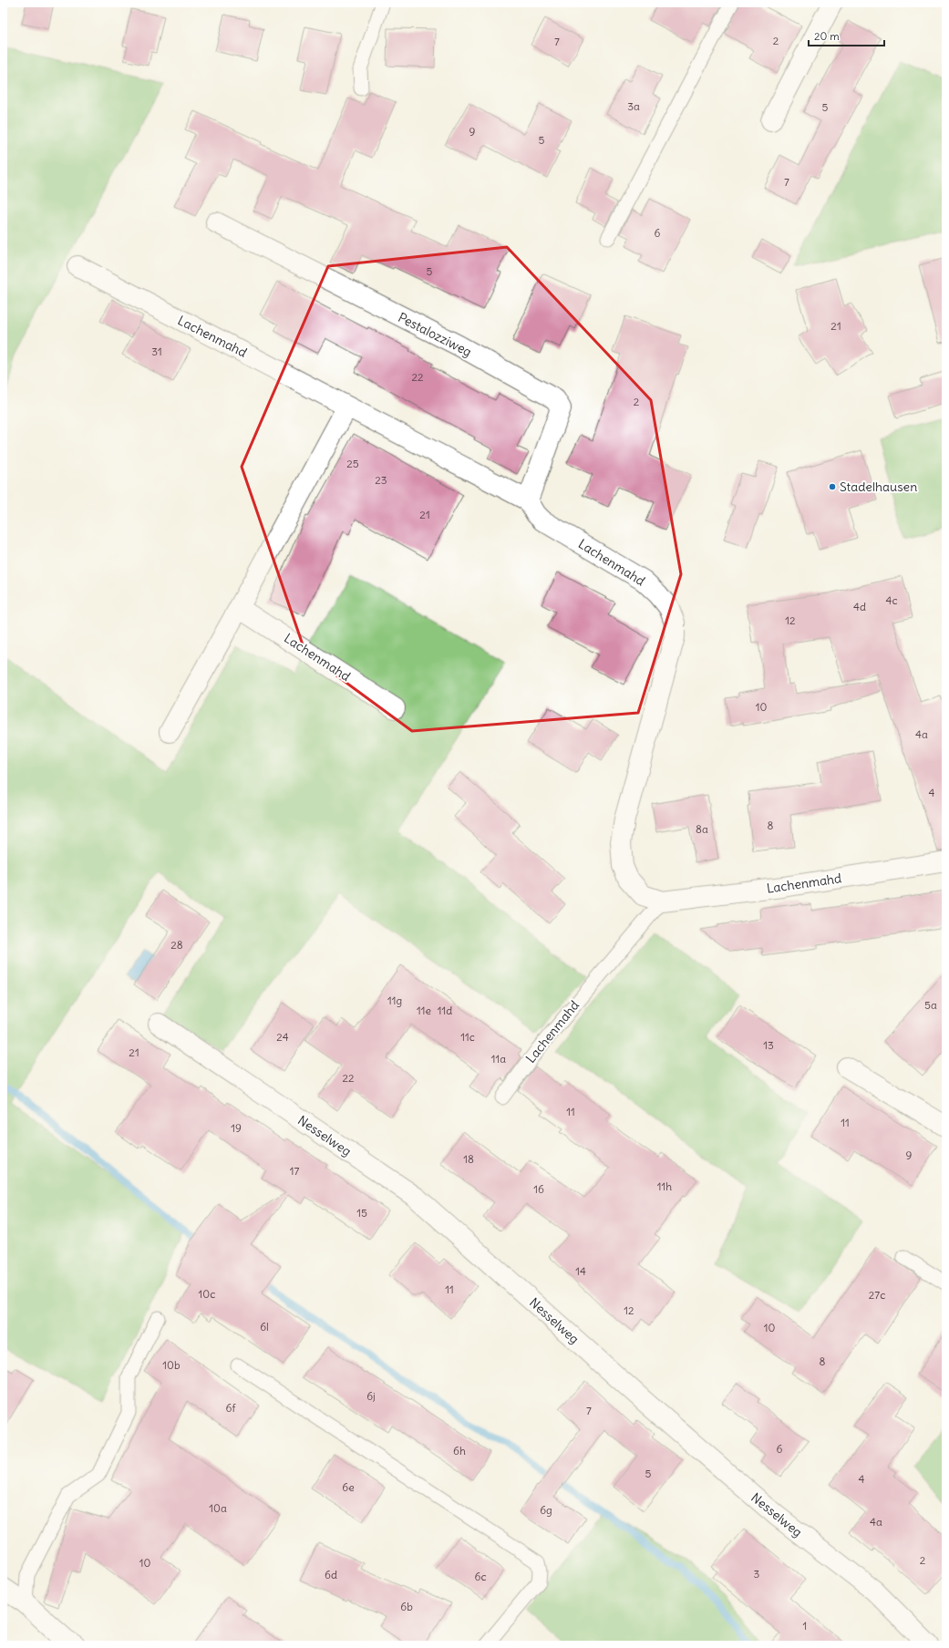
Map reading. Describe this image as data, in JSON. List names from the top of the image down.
{
  "streets": {
    "street": ["Pestalozziweg", "Lachenmahd", "Nesselweg"]
  },
  "crossings": [
    ["Pestalozziweg", "Lachenmahd"]
  ],
  "places": ["Stadelhausen"],
  "house_numbers": [
    "2",
    "7",
    "3a",
    "5",
    "9",
    "5",
    "7",
    "6",
    "5",
    "21",
    "31",
    "22",
    "2",
    "25",
    "23",
    "21",
    "4c",
    "4d",
    "12",
    "10",
    "4a",
    "4",
    "8",
    "8a",
    "28",
    "11g",
    "5a",
    "11e",
    "11d",
    "24",
    "11c",
    "13",
    "21",
    "11a",
    "22",
    "11",
    "11",
    "19",
    "9",
    "18",
    "17",
    "11h",
    "16",
    "15",
    "14",
    "11",
    "10c",
    "27c",
    "12",
    "6l",
    "10",
    "8",
    "10b",
    "6j",
    "6f",
    "7",
    "6",
    "6h",
    "5",
    "4",
    "6e",
    "10a",
    "6g",
    "4a",
    "2",
    "10",
    "3",
    "6d",
    "6c",
    "6b",
    "1"
  ],
  "scale_bar": "20 m"
}
